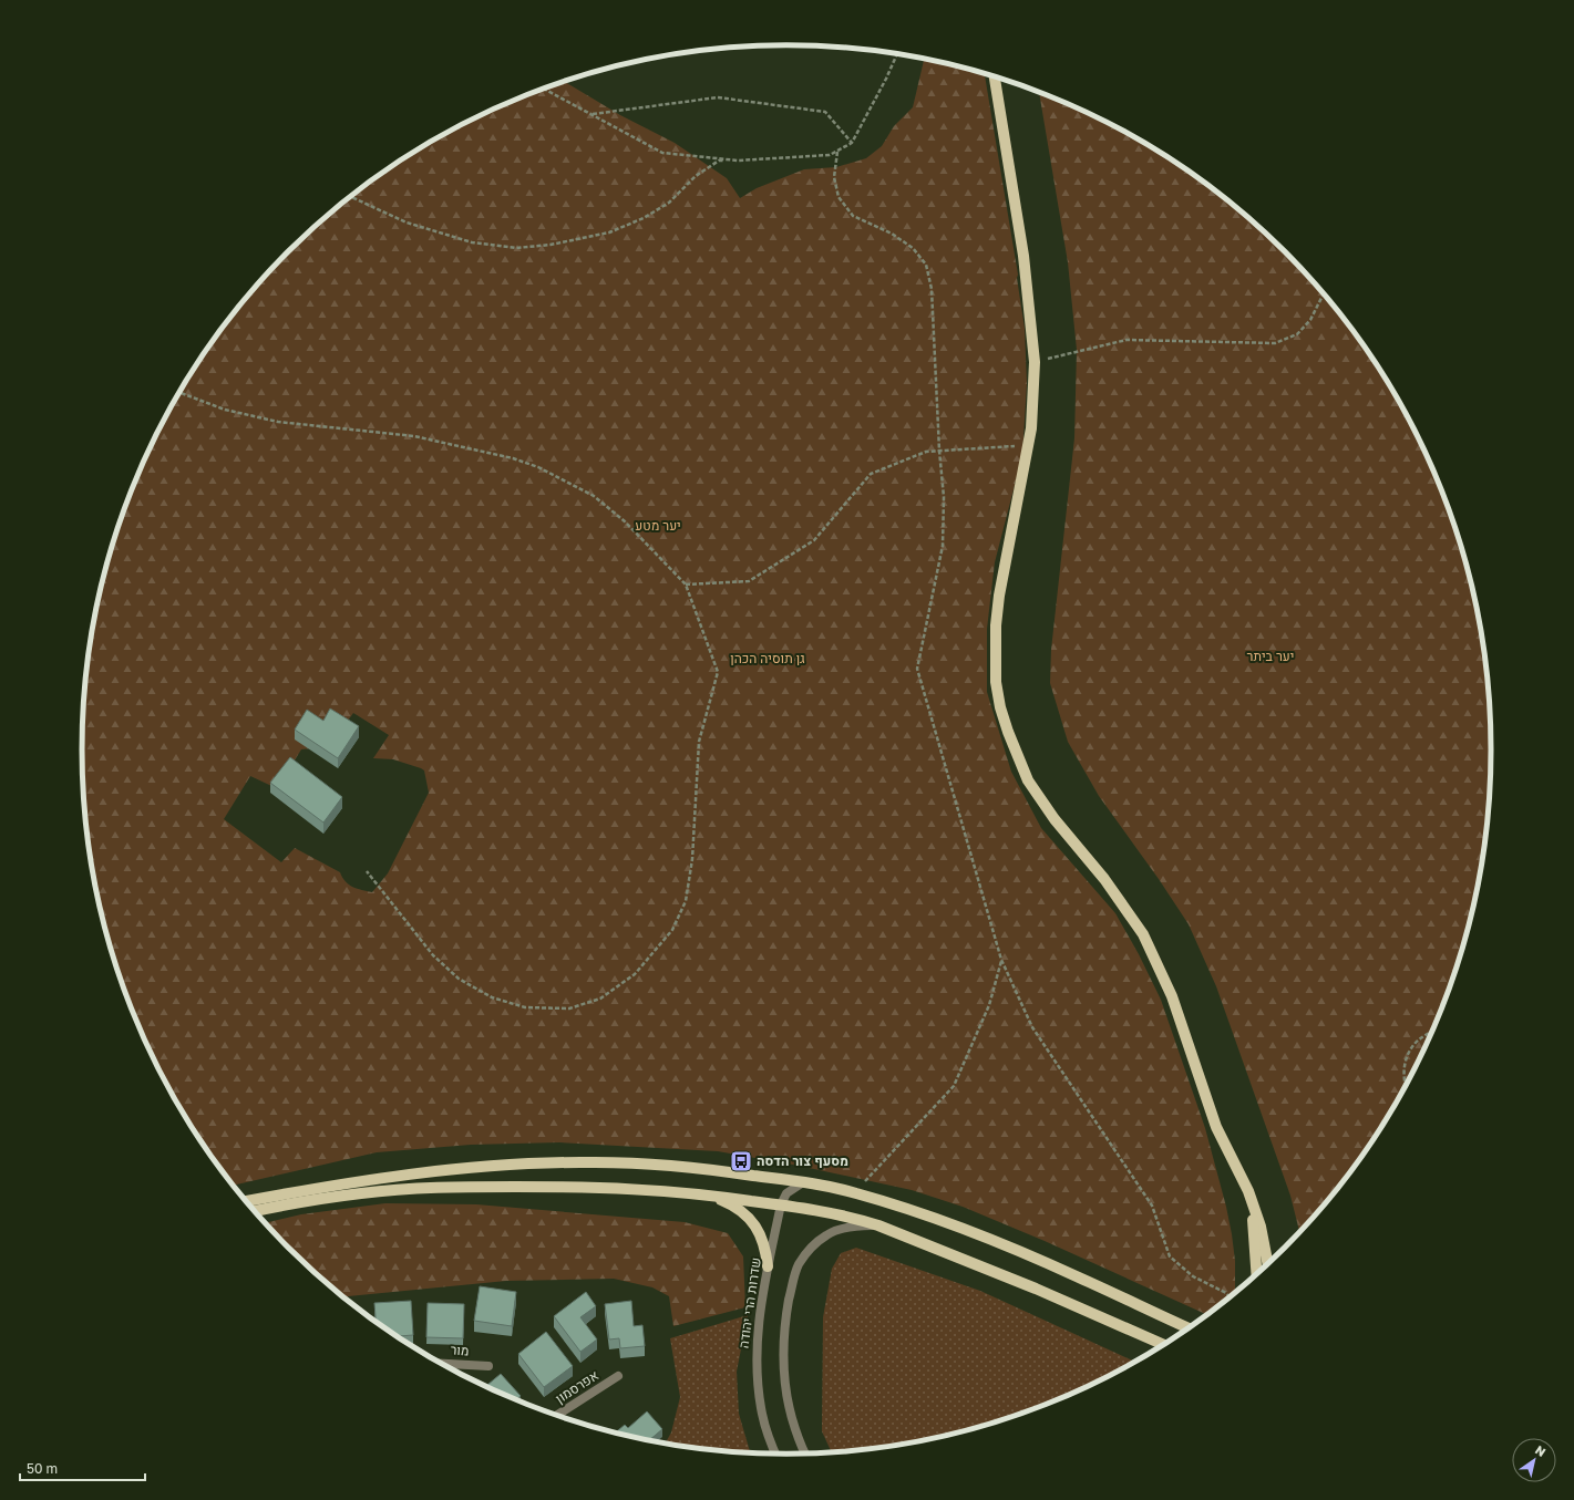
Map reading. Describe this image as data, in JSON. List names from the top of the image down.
{
  "streets": {
    "street": ["שדרות הרי יהודה", "מור", "אפרסמון"]
  },
  "parks": ["יער מטע", "יער ביתר", "גן תוסיה הכהן"],
  "places": {
    "bus stop": ["מסעף צור הדסה"]
  },
  "scale_bar": "50 m",
  "north": "top right"
}
